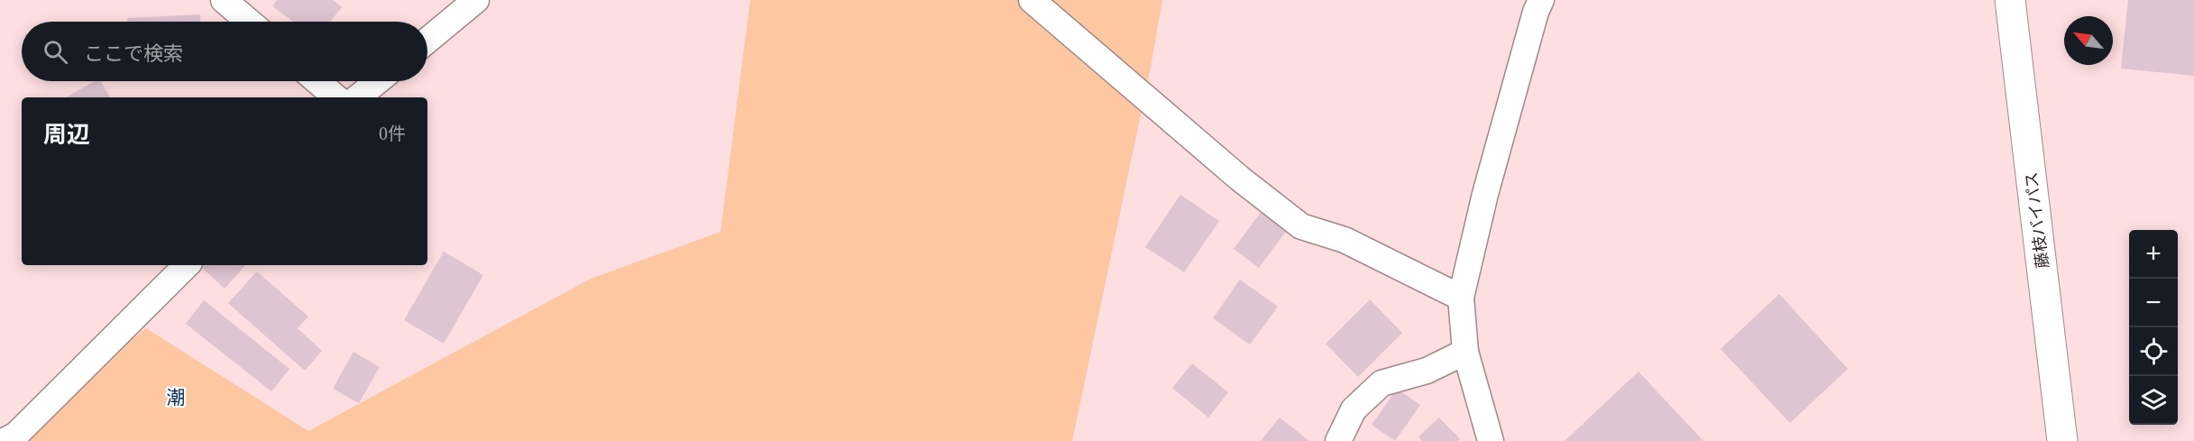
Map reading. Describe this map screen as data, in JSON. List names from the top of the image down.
{
  "streets": {
    "highway": ["藤枝バイパス"]
  },
  "districts": ["潮"],
  "north": "top left",
  "page": {
    "search": "ここで検索",
    "heading": ["周辺", "0件"],
    "map_buttons": ["+", "−"]
  }
}
